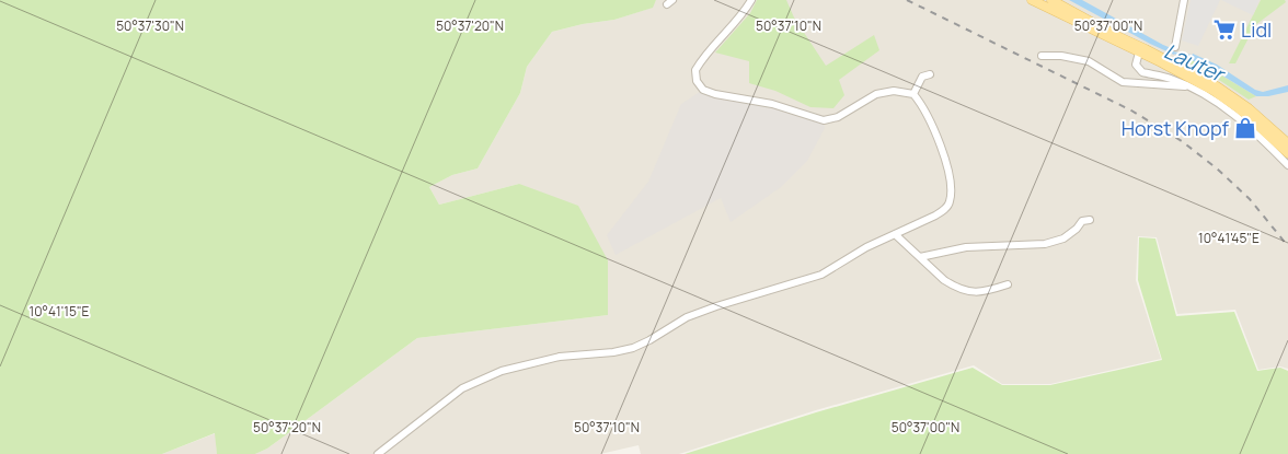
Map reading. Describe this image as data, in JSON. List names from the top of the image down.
{
  "water": ["Lauter"],
  "places": {
    "supermarket": ["Lidl"],
    "shop": ["Horst Knopf"]
  },
  "coordinates": [
    "50°37'30\"N",
    "50°37'20\"N",
    "50°37'10\"N",
    "50°37'00\"N",
    "10°41'45\"E",
    "10°41'15\"E"
  ]
}
